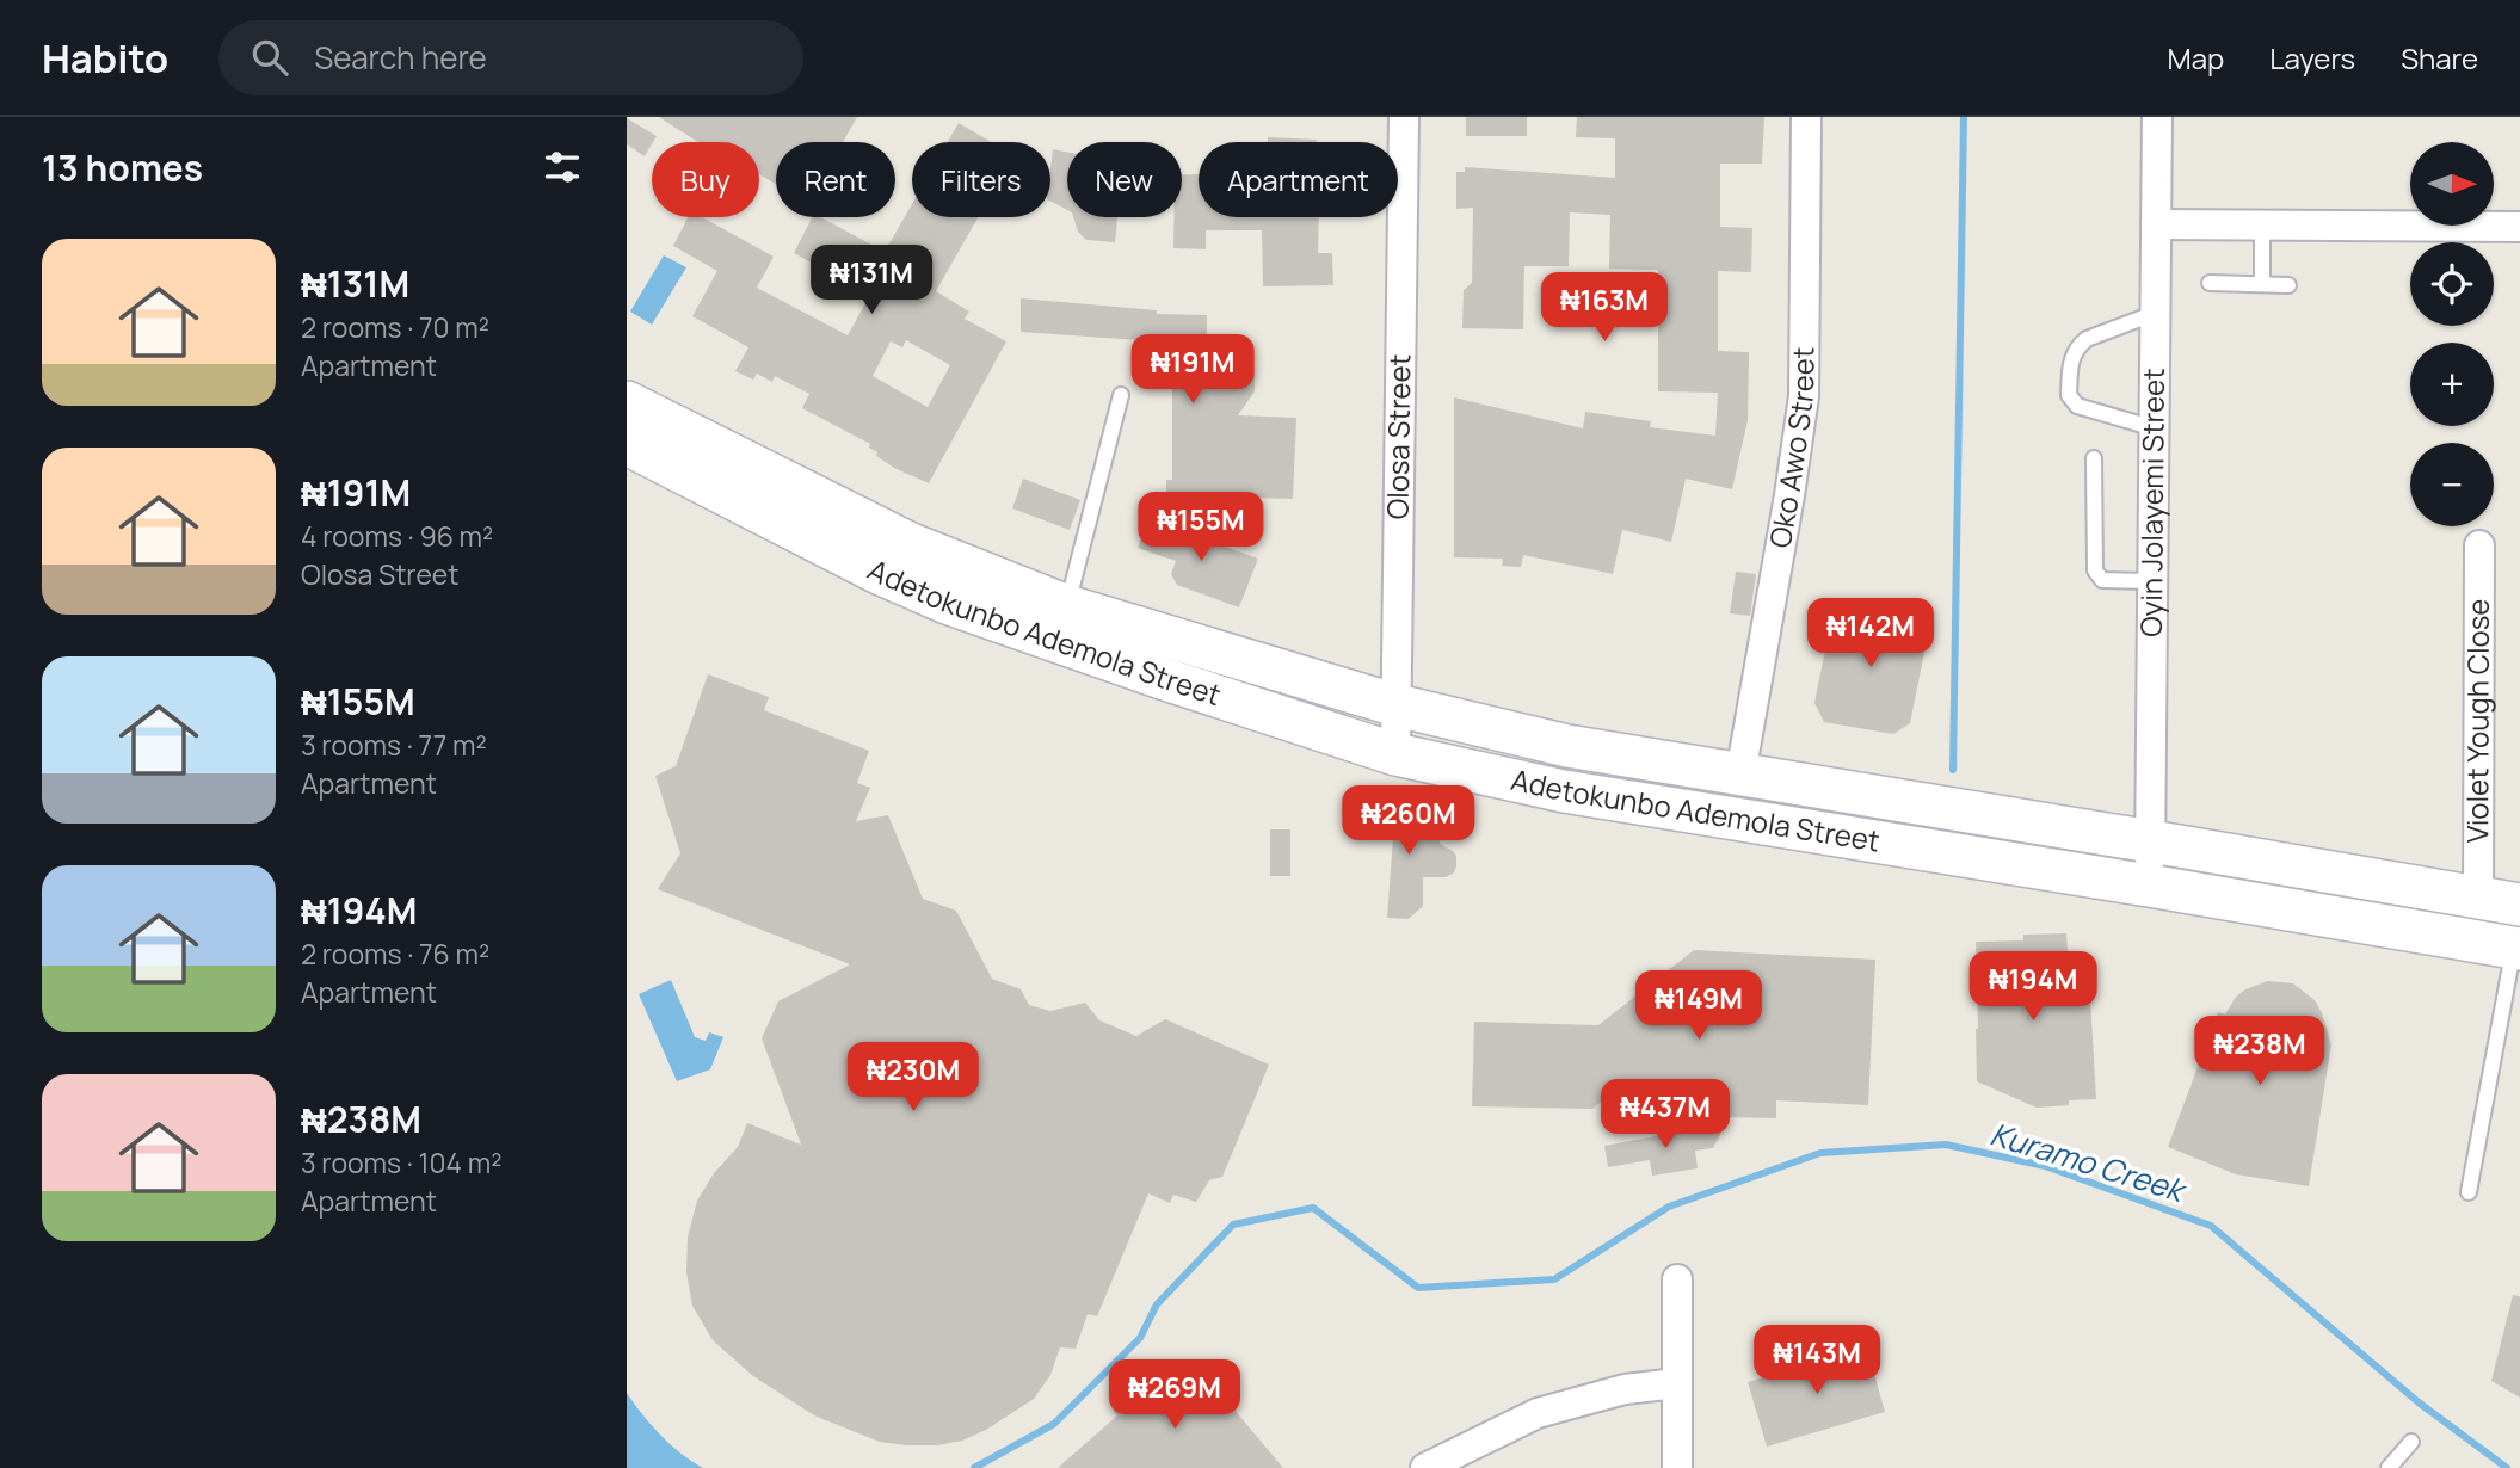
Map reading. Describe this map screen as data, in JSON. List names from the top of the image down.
{
  "streets": {
    "main road": ["Adetokunbo Ademola Street"],
    "street": [
      "Olosa Street",
      "Oko Awo Street",
      "Oyin Jolayemi Street",
      "Violet Yough Close"
    ]
  },
  "crossings": [
    ["Olosa Street", "Adetokunbo Ademola Street"],
    ["Oko Awo Street", "Adetokunbo Ademola Street"],
    ["Oyin Jolayemi Street", "Adetokunbo Ademola Street"],
    ["Adetokunbo Ademola Street", "Violet Yough Close"]
  ],
  "water": ["Kuramo Creek"],
  "north": "right",
  "page": {
    "header": "Habito",
    "search": "Search here",
    "nav": ["Map", "Layers", "Share"],
    "heading": "13 homes",
    "map_buttons": ["+", "−"],
    "chip": [
      "Buy",
      "Rent",
      "Filters",
      "New",
      "Apartment"
    ],
    "list": [
      {
        "name": "₦131M",
        "note": "2 rooms · 70 m² · Apartment"
      },
      {
        "name": "₦191M",
        "note": "4 rooms · 96 m² · Olosa Street"
      },
      {
        "name": "₦155M",
        "note": "3 rooms · 77 m² · Apartment"
      },
      {
        "name": "₦194M",
        "note": "2 rooms · 76 m² · Apartment"
      },
      {
        "name": "₦238M",
        "note": "3 rooms · 104 m² · Apartment"
      }
    ],
    "price": [
      "₦131M",
      "₦163M",
      "₦191M",
      "₦155M",
      "₦142M",
      "₦260M",
      "₦194M",
      "₦149M",
      "₦238M",
      "₦230M",
      "₦437M",
      "₦143M",
      "₦269M"
    ]
  }
}
